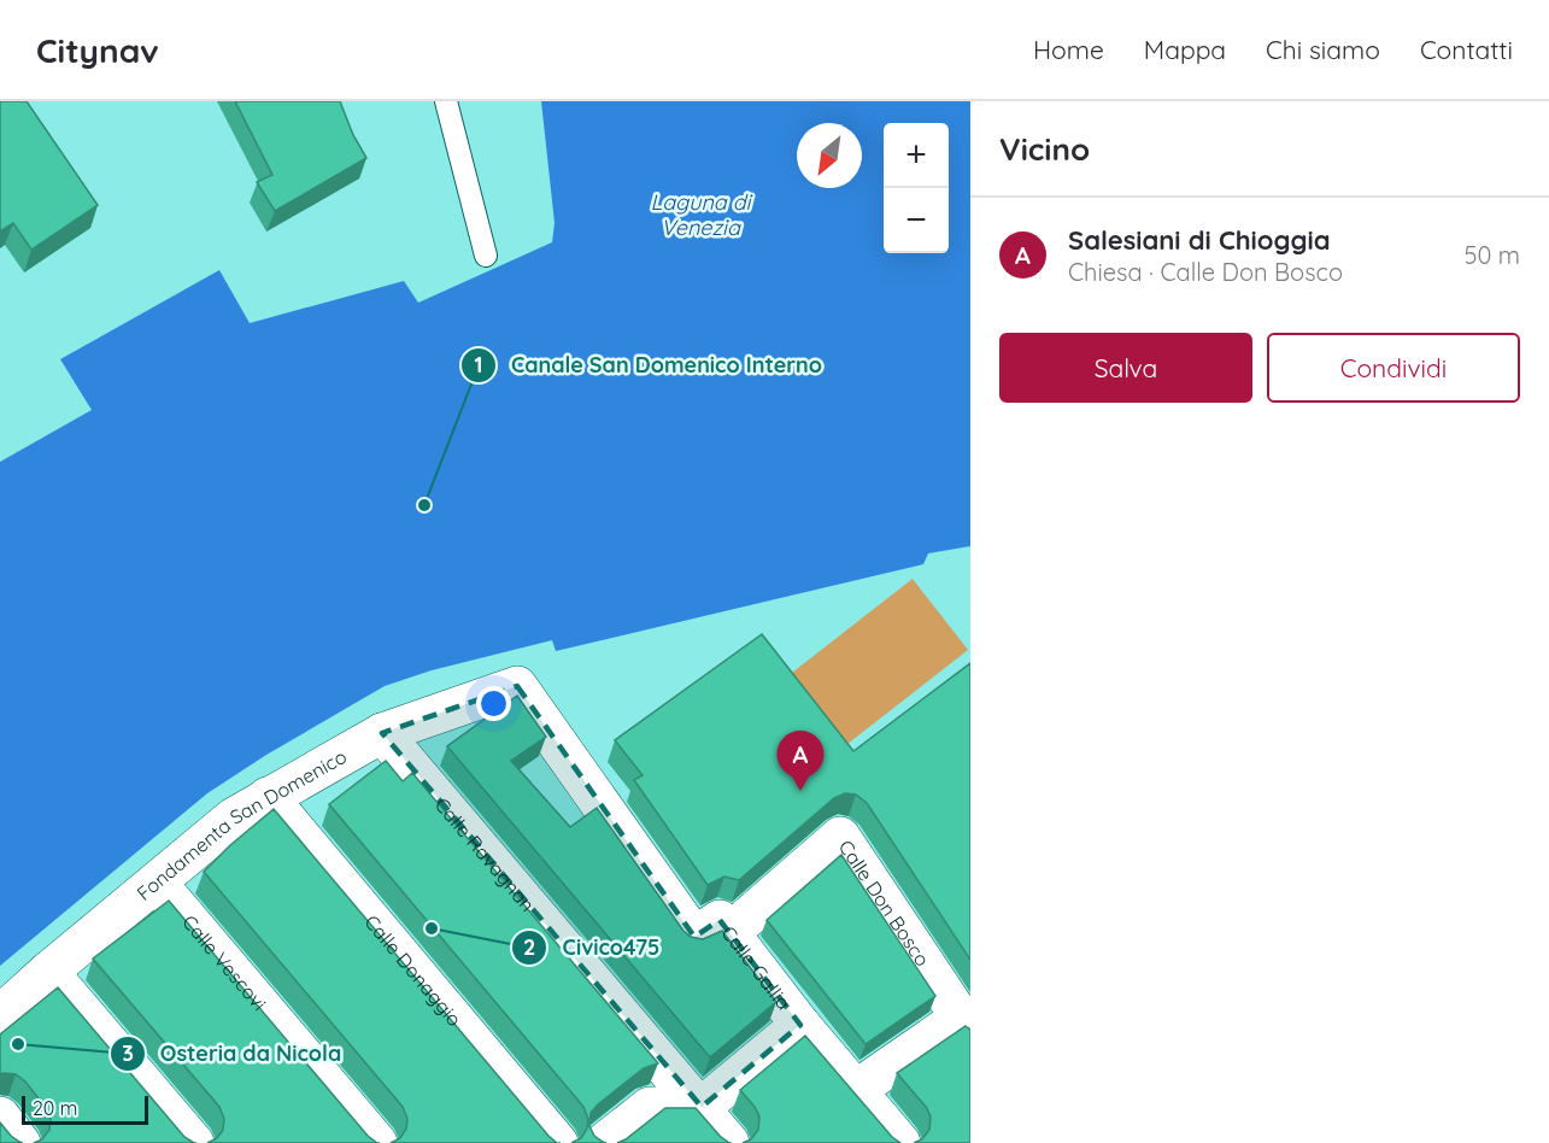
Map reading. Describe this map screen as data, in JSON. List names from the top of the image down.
{
  "streets": {
    "street": [
      "Fondamenta San Domenico",
      "Calle Ravagnan",
      "Calle Don Bosco",
      "Calle Vescovi",
      "Calle Gallia",
      "Calle Donaggio"
    ]
  },
  "crossings": [
    ["Fondamenta San Domenico", "Calle Ravagnan"],
    ["Fondamenta San Domenico", "Calle Vescovi"],
    ["Fondamenta San Domenico", "Calle Gallia"],
    ["Fondamenta San Domenico", "Calle Donaggio"],
    ["Calle Don Bosco", "Calle Gallia"]
  ],
  "water": ["Laguna di Venezia"],
  "places": ["Canale San Domenico Interno", "Civico475", "Osteria da Nicola"],
  "scale_bar": "20 m",
  "north": "bottom left",
  "page": {
    "header": "Citynav",
    "nav": [
      "Home",
      "Mappa",
      "Chi siamo",
      "Contatti"
    ],
    "heading": "Vicino",
    "map_buttons": ["+", "−"],
    "list": [
      {
        "mark": "A",
        "name": "Salesiani di Chioggia",
        "note": "Chiesa · Calle Don Bosco",
        "value": "50 m"
      }
    ],
    "buttons": ["Salva", "Condividi"],
    "pins": "A",
    "scale": "20 m"
  }
}
